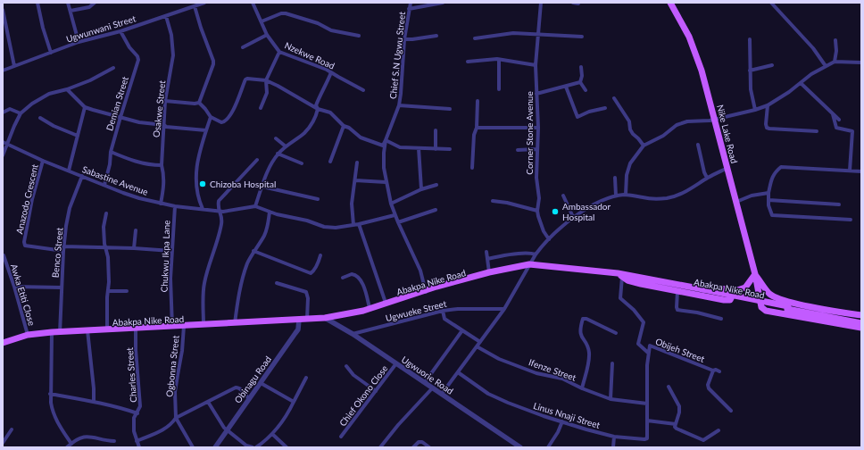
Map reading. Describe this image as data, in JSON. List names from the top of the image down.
{
  "streets": {
    "main road": ["Nike Lake Road", "Abakpa Nike Road"],
    "street": [
      "Ugwunwani Street",
      "Nzekwe Road",
      "Chief S.N Ugwu Street",
      "Demian Street",
      "Osakwe Street",
      "Corner Stone Avenue",
      "Sabastine Avenue",
      "Anazodo Crescent",
      "Benco Street",
      "Chukwu Ikpa Lane",
      "Awka Etiti Close",
      "Ugwueke Street",
      "Obijeh Street",
      "Ogbonna Street",
      "Ifenze Street",
      "Charles Street",
      "Ugwuorie Road",
      "Obinagu Road",
      "Chief Okono Close",
      "Linus Nnaji Street"
    ]
  },
  "crossings": [
    ["Ugwunwani Street", "Demian Street"],
    ["Ugwunwani Street", "Osakwe Street"],
    ["Chief S.N Ugwu Street", "Abakpa Nike Road"],
    ["Demian Street", "Sabastine Avenue"],
    ["Osakwe Street", "Sabastine Avenue"],
    ["Sabastine Avenue", "Anazodo Crescent"],
    ["Sabastine Avenue", "Benco Street"],
    ["Sabastine Avenue", "Chukwu Ikpa Lane"],
    ["Anazodo Crescent", "Benco Street"],
    ["Benco Street", "Abakpa Nike Road"],
    ["Chukwu Ikpa Lane", "Abakpa Nike Road"],
    ["Abakpa Nike Road", "Awka Etiti Close"],
    ["Abakpa Nike Road", "Ogbonna Street"],
    ["Abakpa Nike Road", "Charles Street"],
    ["Abakpa Nike Road", "Ugwuorie Road"],
    ["Abakpa Nike Road", "Obinagu Road"],
    ["Ugwueke Street", "Ugwuorie Road"],
    ["Obijeh Street", "Ifenze Street"],
    ["Obijeh Street", "Linus Nnaji Street"],
    ["Ifenze Street", "Linus Nnaji Street"],
    ["Ugwuorie Road", "Chief Okono Close"]
  ],
  "places": ["Chizoba Hospital", "Ambassador Hospital"]
}
